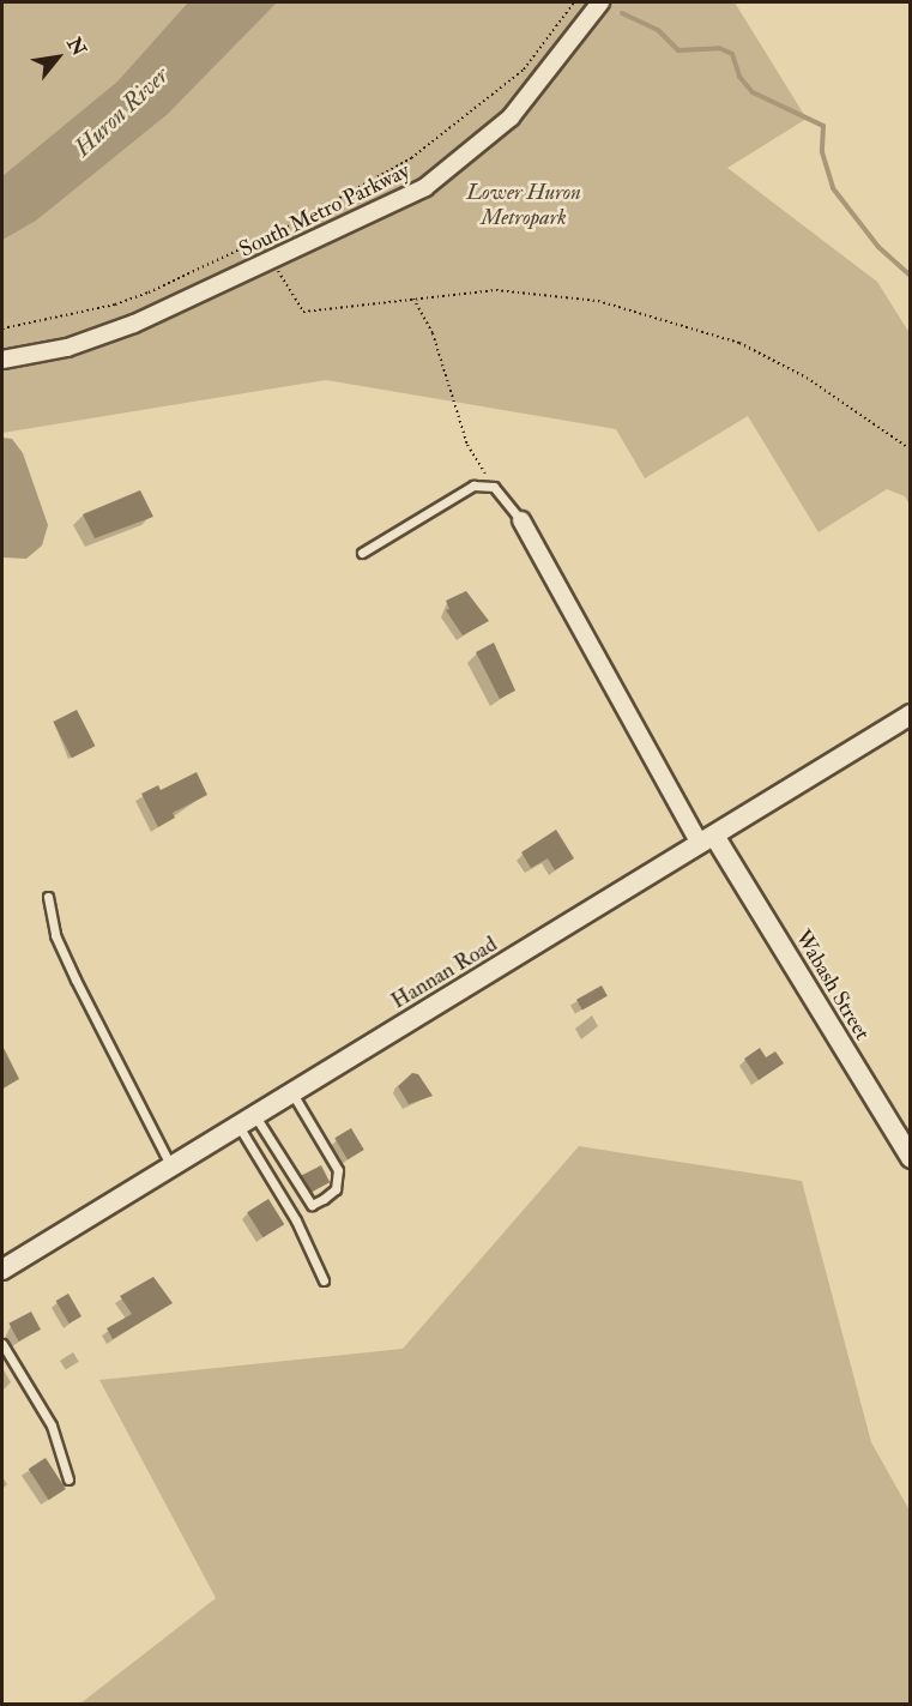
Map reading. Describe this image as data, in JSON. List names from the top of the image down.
{
  "streets": {
    "street": ["South Metro Parkway", "Hannan Road", "Wabash Street"]
  },
  "crossings": [
    ["Hannan Road", "Wabash Street"]
  ],
  "water": ["Huron River"],
  "parks": ["Lower Huron Metropark"],
  "north": "top right"
}
